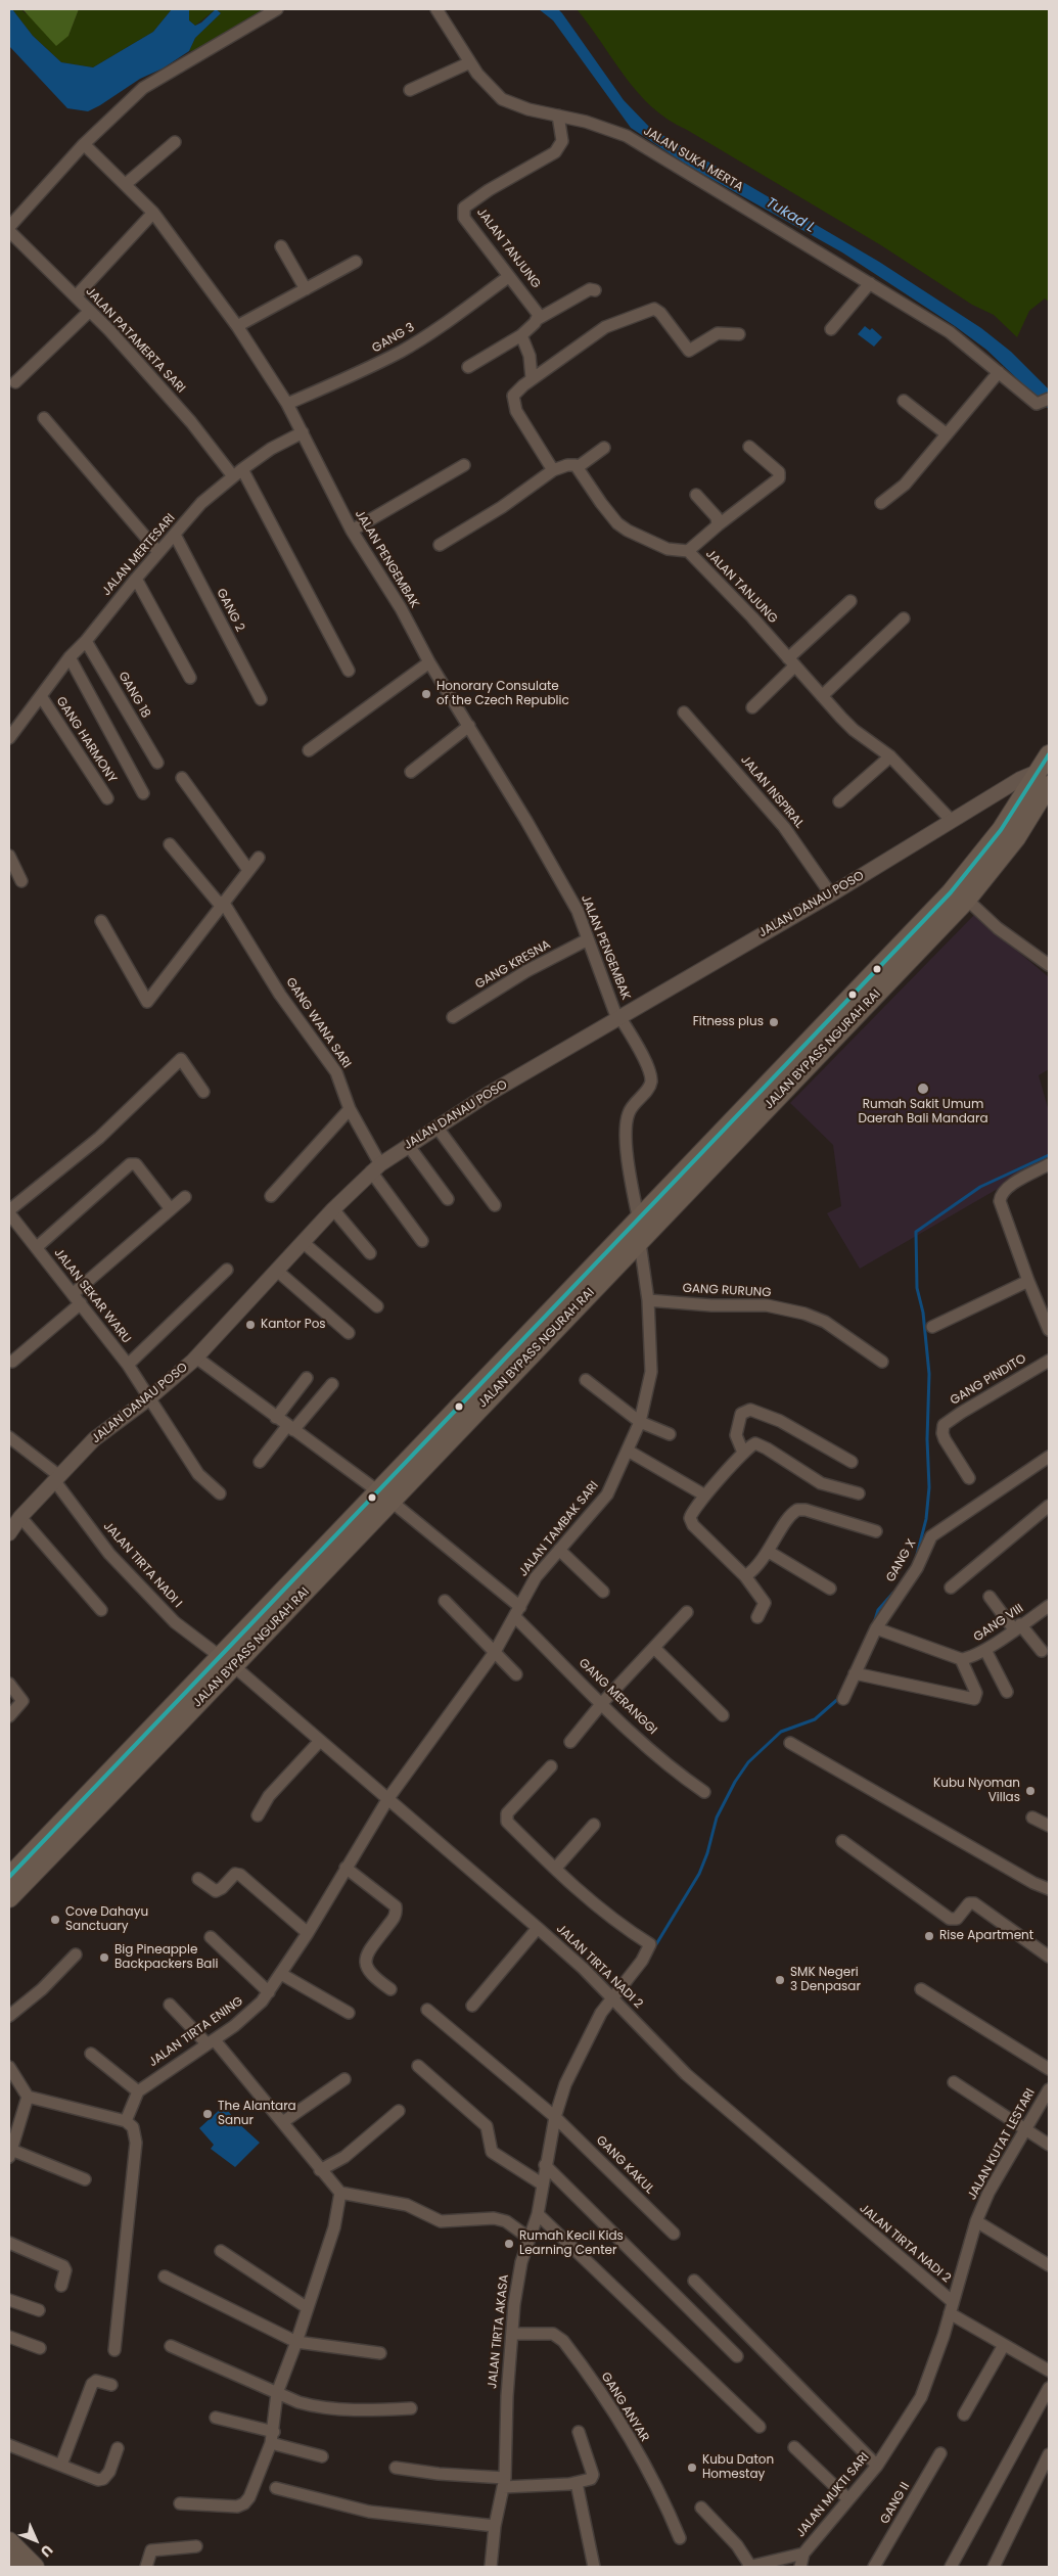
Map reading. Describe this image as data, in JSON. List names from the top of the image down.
{
  "streets": {
    "highway": ["JALAN BYPASS NGURAH RAI"],
    "street": [
      "JALAN SUKA MERTA",
      "JALAN TANJUNG",
      "GANG 3",
      "JALAN PATAMERTA SARI",
      "JALAN MERTESARI",
      "JALAN PENGEMBAK",
      "GANG 2",
      "GANG 18",
      "GANG HARMONY",
      "JALAN INSPIRAL",
      "JALAN DANAU POSO",
      "GANG KRESNA",
      "GANG WANA SARI",
      "GANG RURUNG",
      "JALAN SEKAR WARU",
      "GANG PINDITO",
      "JALAN TAMBAK SARI",
      "GANG X",
      "JALAN TIRTA NADI I",
      "GANG VIII",
      "GANG MERANGGI",
      "JALAN TIRTA NADI 2",
      "JALAN TIRTA ENING",
      "JALAN KUTAT LESTARI",
      "GANG KAKUL",
      "JALAN TIRTA AKASA",
      "GANG ANYAR",
      "JALAN MUKTI SARI",
      "GANG II"
    ]
  },
  "crossings": [
    ["JALAN SUKA MERTA", "JALAN TANJUNG"],
    ["JALAN TANJUNG", "JALAN DANAU POSO"],
    ["GANG 3", "JALAN PENGEMBAK"],
    ["JALAN PATAMERTA SARI", "JALAN MERTESARI"],
    ["JALAN MERTESARI", "JALAN PENGEMBAK"],
    ["JALAN MERTESARI", "GANG 2"],
    ["JALAN MERTESARI", "GANG 18"],
    ["JALAN MERTESARI", "GANG HARMONY"],
    ["JALAN PENGEMBAK", "JALAN DANAU POSO"],
    ["JALAN PENGEMBAK", "GANG KRESNA"],
    ["JALAN PENGEMBAK", "JALAN BYPASS NGURAH RAI"],
    ["JALAN INSPIRAL", "JALAN DANAU POSO"],
    ["JALAN DANAU POSO", "GANG WANA SARI"],
    ["JALAN DANAU POSO", "JALAN BYPASS NGURAH RAI"],
    ["JALAN DANAU POSO", "JALAN SEKAR WARU"],
    ["JALAN DANAU POSO", "JALAN TIRTA NADI I"],
    ["JALAN DANAU POSO", "GANG MERANGGI"],
    ["JALAN BYPASS NGURAH RAI", "JALAN TAMBAK SARI"],
    ["JALAN BYPASS NGURAH RAI", "JALAN TIRTA NADI I"],
    ["JALAN BYPASS NGURAH RAI", "GANG MERANGGI"],
    ["JALAN BYPASS NGURAH RAI", "JALAN TIRTA NADI 2"],
    ["GANG RURUNG", "JALAN TAMBAK SARI"],
    ["JALAN TAMBAK SARI", "GANG MERANGGI"],
    ["JALAN TAMBAK SARI", "JALAN TIRTA NADI 2"],
    ["JALAN TAMBAK SARI", "JALAN TIRTA ENING"],
    ["JALAN TIRTA NADI I", "JALAN TIRTA NADI 2"],
    ["JALAN TIRTA NADI 2", "JALAN TIRTA ENING"],
    ["JALAN TIRTA NADI 2", "JALAN KUTAT LESTARI"],
    ["JALAN TIRTA NADI 2", "JALAN TIRTA AKASA"],
    ["JALAN TIRTA NADI 2", "JALAN MUKTI SARI"],
    ["JALAN KUTAT LESTARI", "JALAN MUKTI SARI"],
    ["GANG KAKUL", "JALAN TIRTA AKASA"],
    ["JALAN TIRTA AKASA", "GANG ANYAR"]
  ],
  "water": ["Tukad L"],
  "places": [
    "Honorary Consulate of the Czech Republic",
    "Fitness plus",
    "Rumah Sakit Umum Daerah Bali Mandara",
    "Kantor Pos",
    "Kubu Nyoman Villas",
    "Cove Dahayu Sanctuary",
    "Rise Apartment",
    "Big Pineapple Backpackers Bali",
    "SMK Negeri 3 Denpasar",
    "The Alantara Sanur",
    "Rumah Kecil Kids Learning Center",
    "Kubu Daton Homestay"
  ],
  "north": "bottom right"
}
